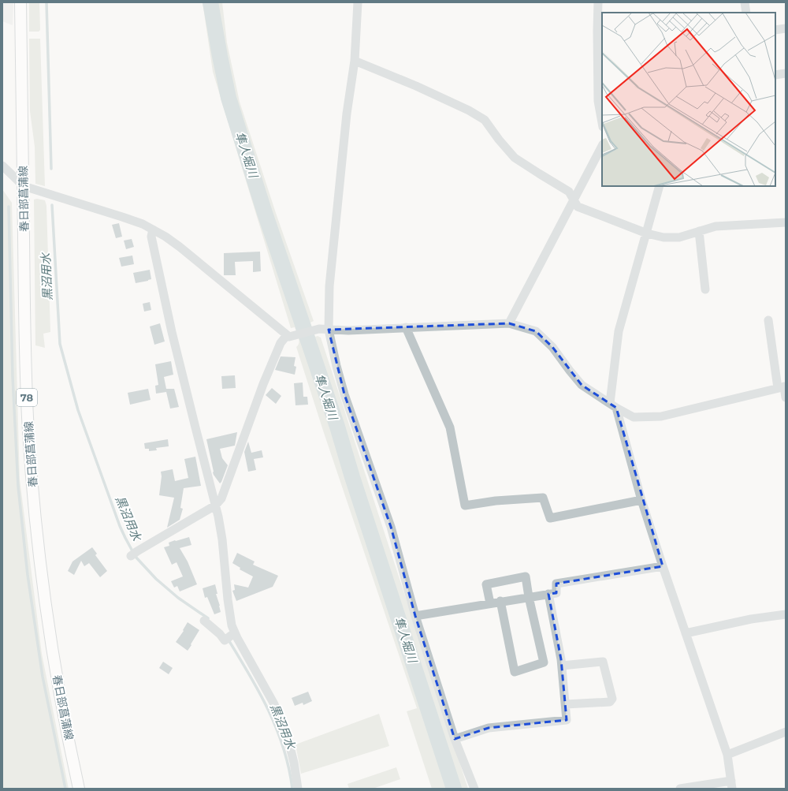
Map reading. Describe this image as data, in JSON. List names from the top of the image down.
{
  "streets": {
    "main road": ["春日部菖蒲線", "78"]
  },
  "water": ["隼人堀川", "黒沼用水"]
}
